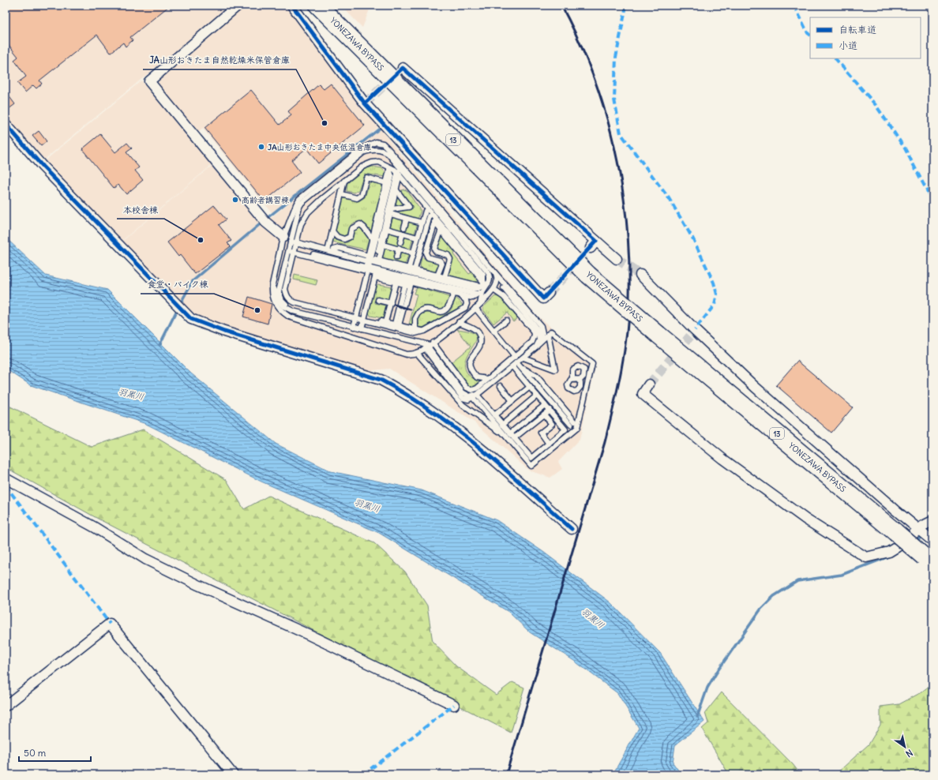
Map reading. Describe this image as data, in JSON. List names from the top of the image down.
{
  "streets": {
    "highway": ["YONEZAWA BYPASS", "13"]
  },
  "water": ["羽黒川"],
  "places": [
    "JA山形おきたま自然乾燥米保管倉庫",
    "JA山形おきたま中央低温倉庫",
    "高齢者講習棟",
    "本校舎棟",
    "食堂・バイク棟"
  ],
  "legend": ["自転車道", "小道"],
  "scale_bar": "50 m",
  "north": "bottom right"
}
